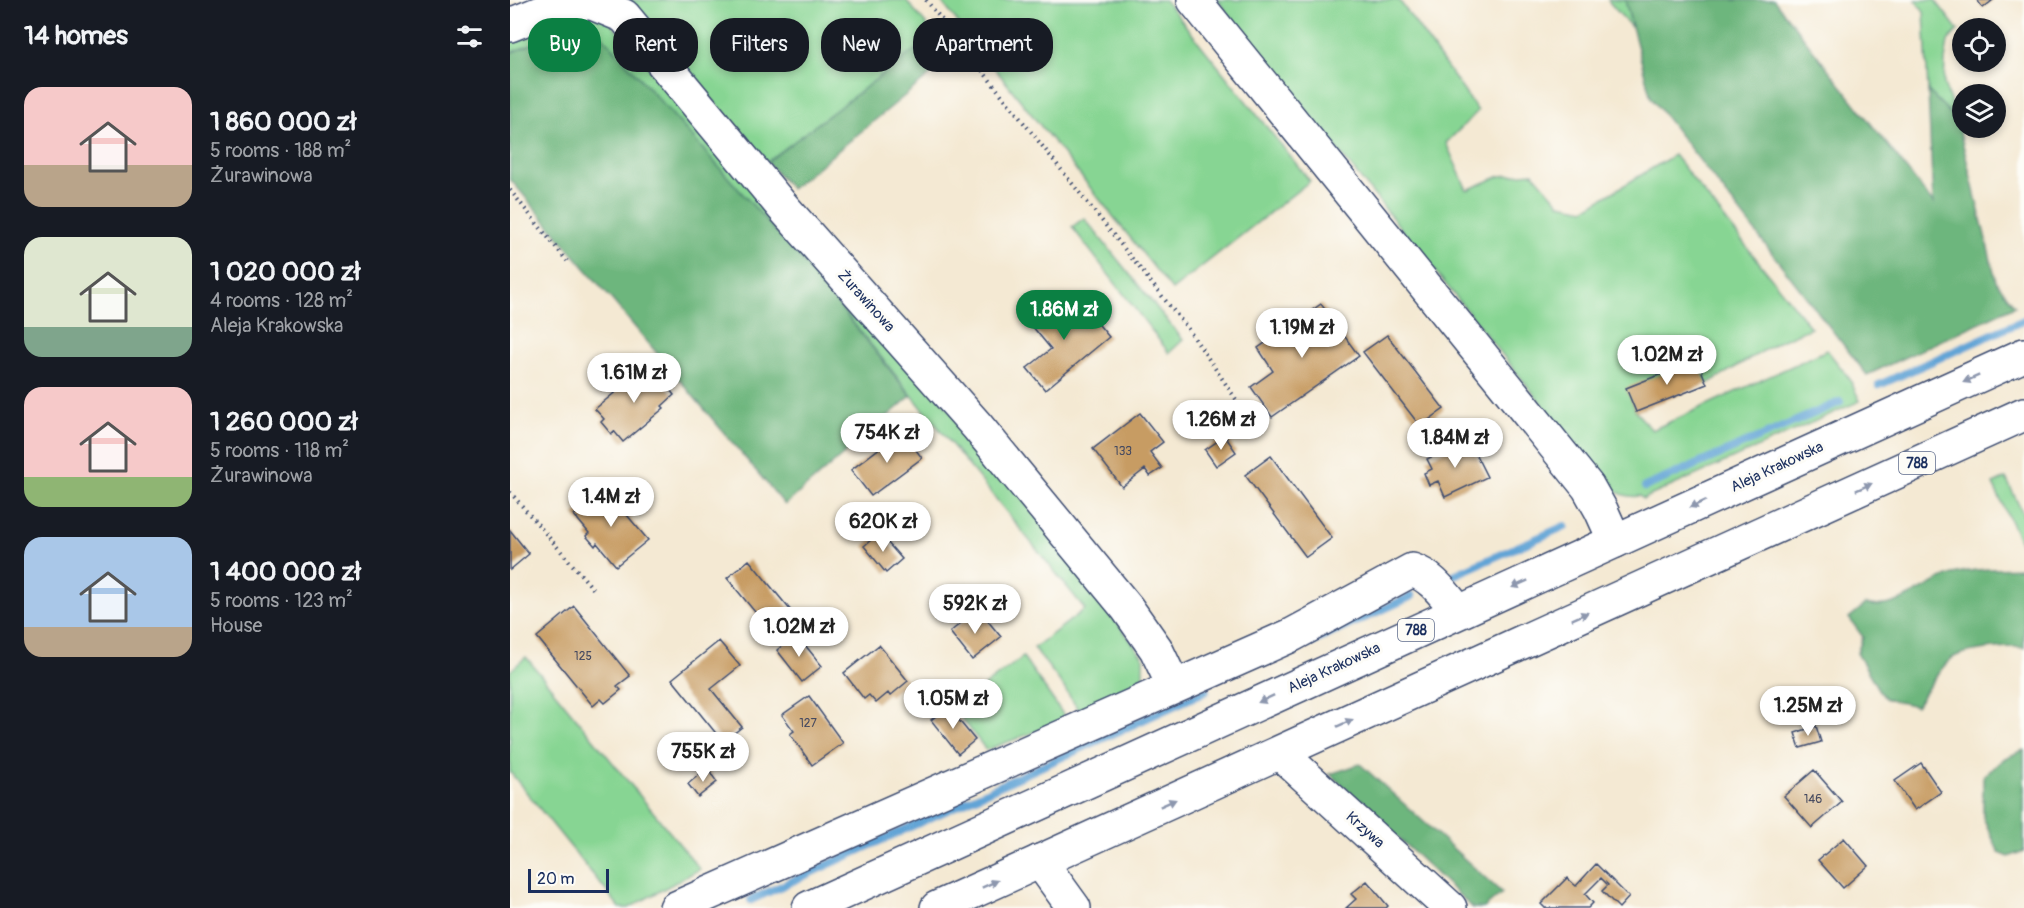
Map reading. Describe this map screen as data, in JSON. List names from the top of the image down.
{
  "streets": {
    "street": [
      "Żurawinowa",
      "788",
      "Aleja Krakowska",
      "Krzywa"
    ]
  },
  "crossings": [
    ["788", "Krzywa"]
  ],
  "house_numbers": [
    "133",
    "125",
    "127",
    "146"
  ],
  "scale_bar": "20 m",
  "page": {
    "heading": "14 homes",
    "chip": [
      "Buy",
      "Rent",
      "Filters",
      "New",
      "Apartment"
    ],
    "list": [
      {
        "name": "1 860 000 zł",
        "note": "5 rooms · 188 m² · Żurawinowa"
      },
      {
        "name": "1 020 000 zł",
        "note": "4 rooms · 128 m² · Aleja Krakowska"
      },
      {
        "name": "1 260 000 zł",
        "note": "5 rooms · 118 m² · Żurawinowa"
      },
      {
        "name": "1 400 000 zł",
        "note": "5 rooms · 123 m² · House"
      }
    ],
    "price": [
      "1.86M zł",
      "1.19M zł",
      "1.02M zł",
      "1.61M zł",
      "1.26M zł",
      "754K zł",
      "1.84M zł",
      "1.4M zł",
      "620K zł",
      "592K zł",
      "1.02M zł",
      "1.05M zł",
      "1.25M zł",
      "755K zł"
    ],
    "scale": "20 m"
  }
}
